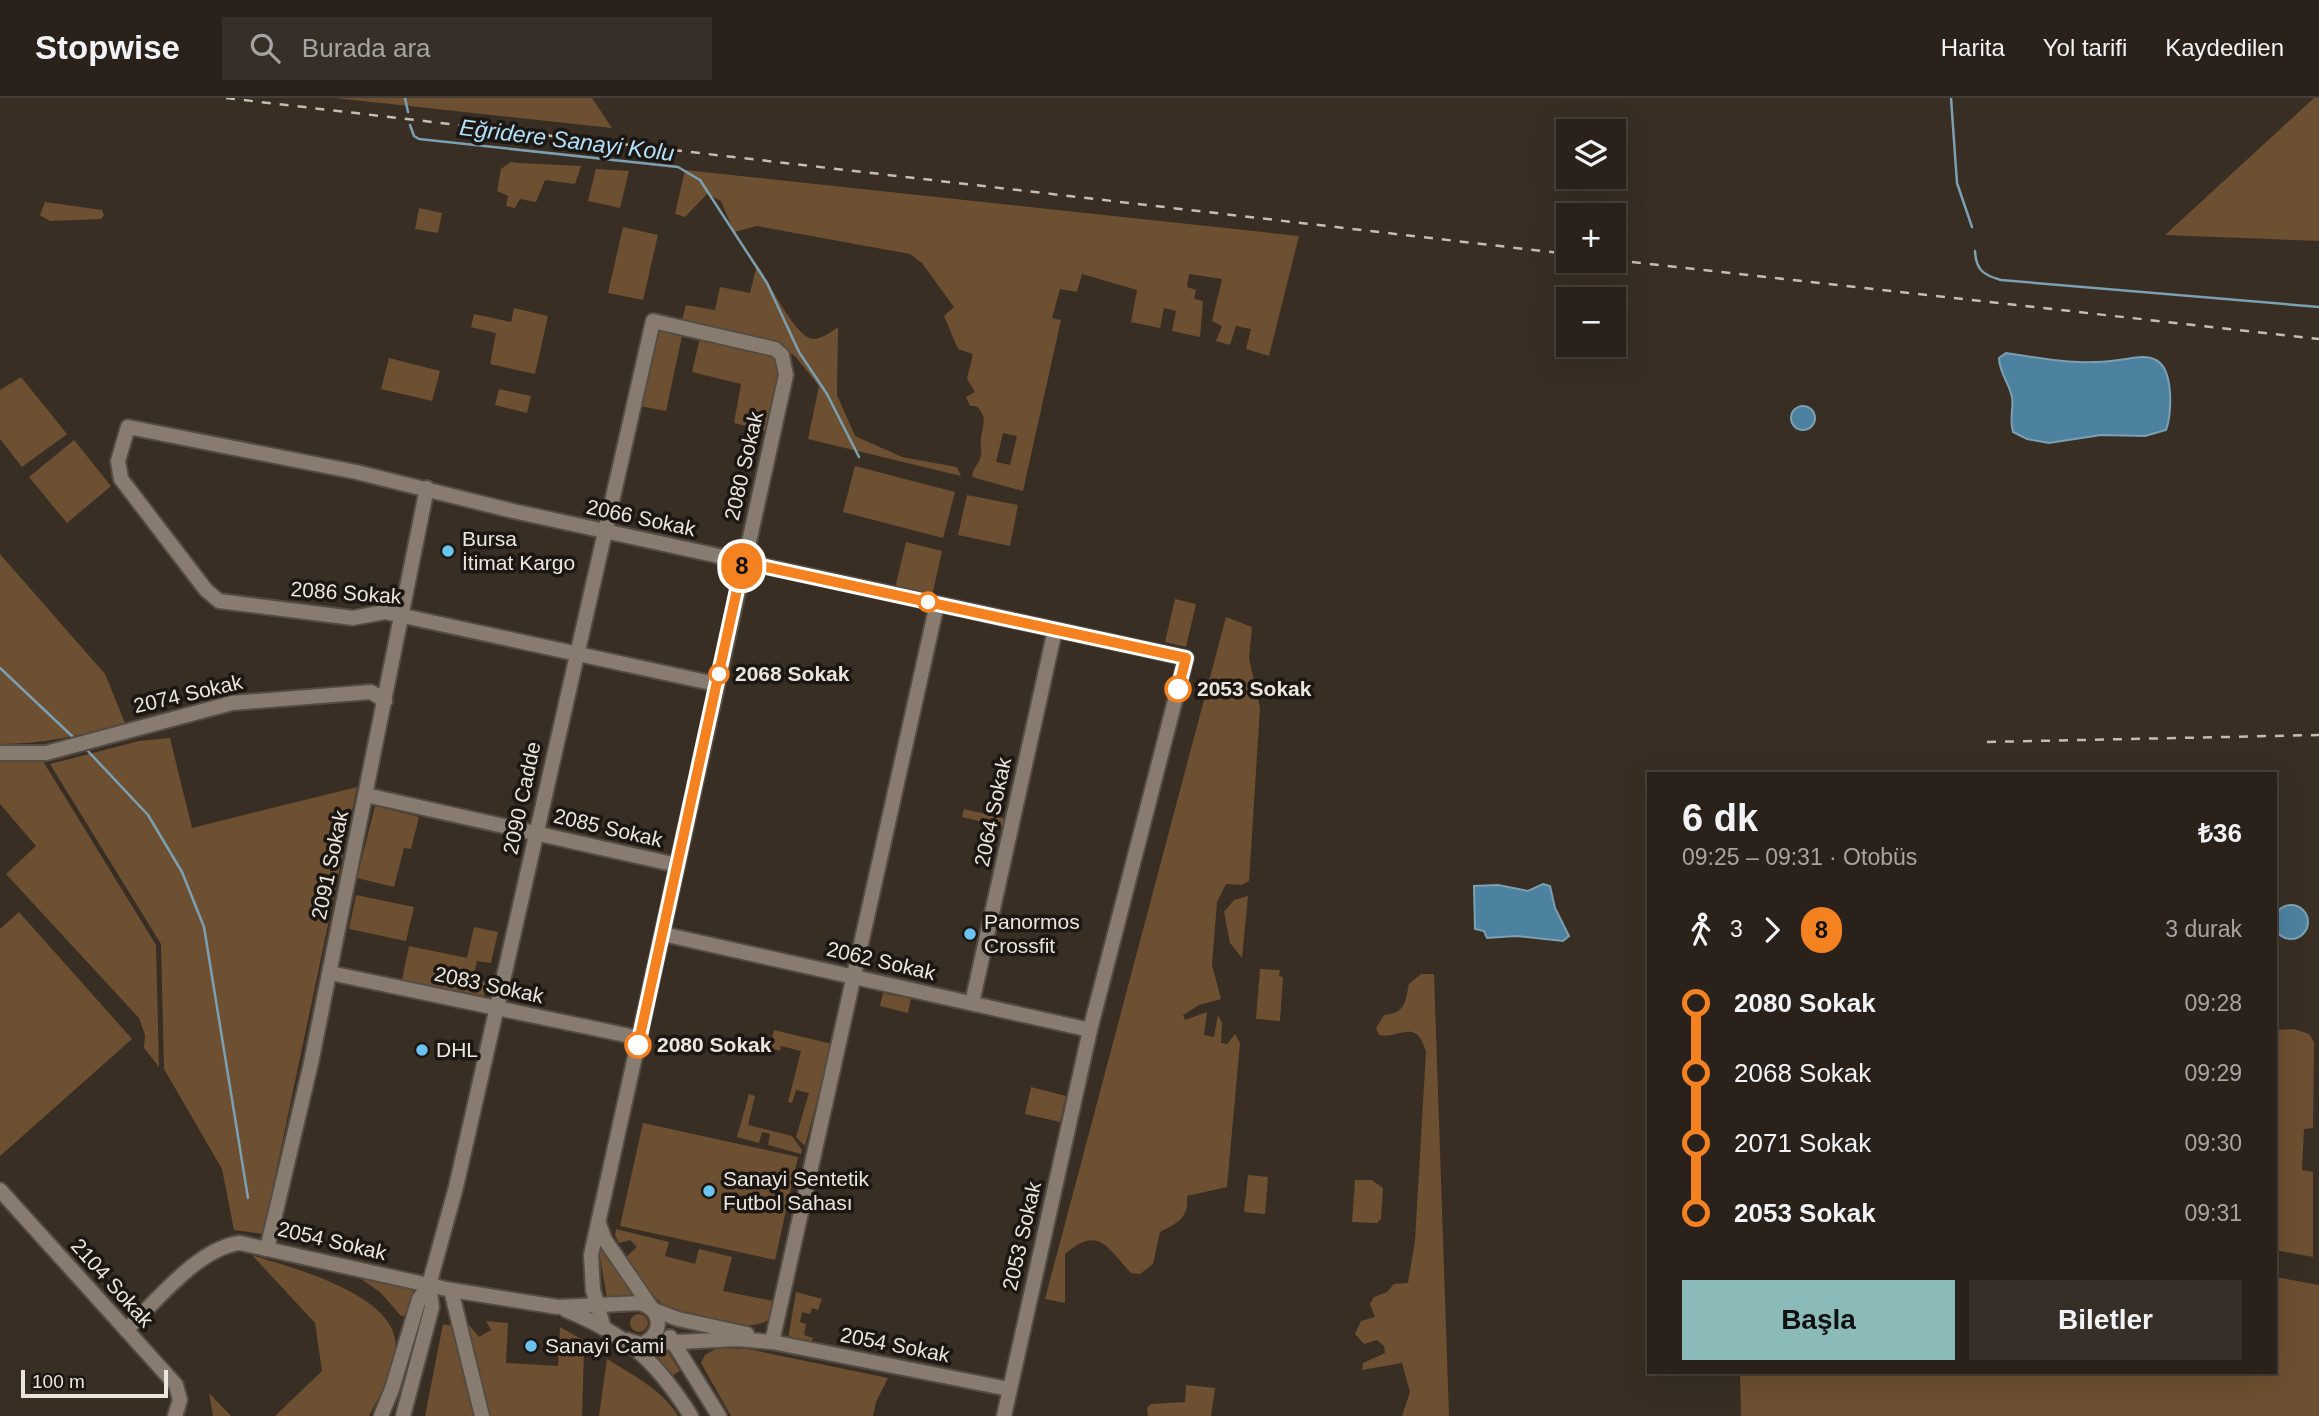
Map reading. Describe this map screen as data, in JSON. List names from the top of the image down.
{
  "streets": {
    "street": [
      "2080 Sokak",
      "2066 Sokak",
      "2086 Sokak",
      "2074 Sokak",
      "2090 Cadde",
      "2064 Sokak",
      "2085 Sokak",
      "2091 Sokak",
      "2062 Sokak",
      "2083 Sokak",
      "2053 Sokak",
      "2054 Sokak",
      "2104 Sokak"
    ]
  },
  "crossings": [
    ["2080 Sokak", "2066 Sokak"],
    ["2080 Sokak", "2086 Sokak"],
    ["2080 Sokak", "2090 Cadde"],
    ["2080 Sokak", "2085 Sokak"],
    ["2080 Sokak", "2062 Sokak"],
    ["2080 Sokak", "2083 Sokak"],
    ["2080 Sokak", "2054 Sokak"],
    ["2066 Sokak", "2086 Sokak"],
    ["2066 Sokak", "2090 Cadde"],
    ["2066 Sokak", "2064 Sokak"],
    ["2066 Sokak", "2091 Sokak"],
    ["2066 Sokak", "2053 Sokak"],
    ["2086 Sokak", "2090 Cadde"],
    ["2086 Sokak", "2091 Sokak"],
    ["2074 Sokak", "2091 Sokak"],
    ["2090 Cadde", "2085 Sokak"],
    ["2090 Cadde", "2083 Sokak"],
    ["2090 Cadde", "2054 Sokak"],
    ["2064 Sokak", "2062 Sokak"],
    ["2085 Sokak", "2091 Sokak"],
    ["2091 Sokak", "2083 Sokak"],
    ["2091 Sokak", "2054 Sokak"],
    ["2062 Sokak", "2053 Sokak"],
    ["2053 Sokak", "2054 Sokak"],
    ["2054 Sokak", "2104 Sokak"]
  ],
  "water": ["Eğridere Sanayi Kolu"],
  "places": [
    "Bursa İtimat Kargo",
    "2068 Sokak",
    "2053 Sokak",
    "Panormos Crossfit",
    "2080 Sokak",
    "DHL",
    "Sanayi Sentetik Futbol Sahası",
    "Sanayi Cami"
  ],
  "lines": ["bus line 8"],
  "scale_bar": "100 m",
  "page": {
    "header": "Stopwise",
    "search": "Burada ara",
    "nav": ["Harita", "Yol tarifi", "Kaydedilen"],
    "on_map": "8",
    "map_buttons": ["+", "−"],
    "heading": ["6 dk", "09:25 – 09:31 · Otobüs", "₺36"],
    "legs": ["3", "8", "3 durak"],
    "list": [
      {
        "name": "2080 Sokak",
        "value": "09:28"
      },
      {
        "name": "2068 Sokak",
        "value": "09:29"
      },
      {
        "name": "2071 Sokak",
        "value": "09:30"
      },
      {
        "name": "2053 Sokak",
        "value": "09:31"
      }
    ],
    "buttons": ["Başla", "Biletler"],
    "scale": "100 m"
  }
}
